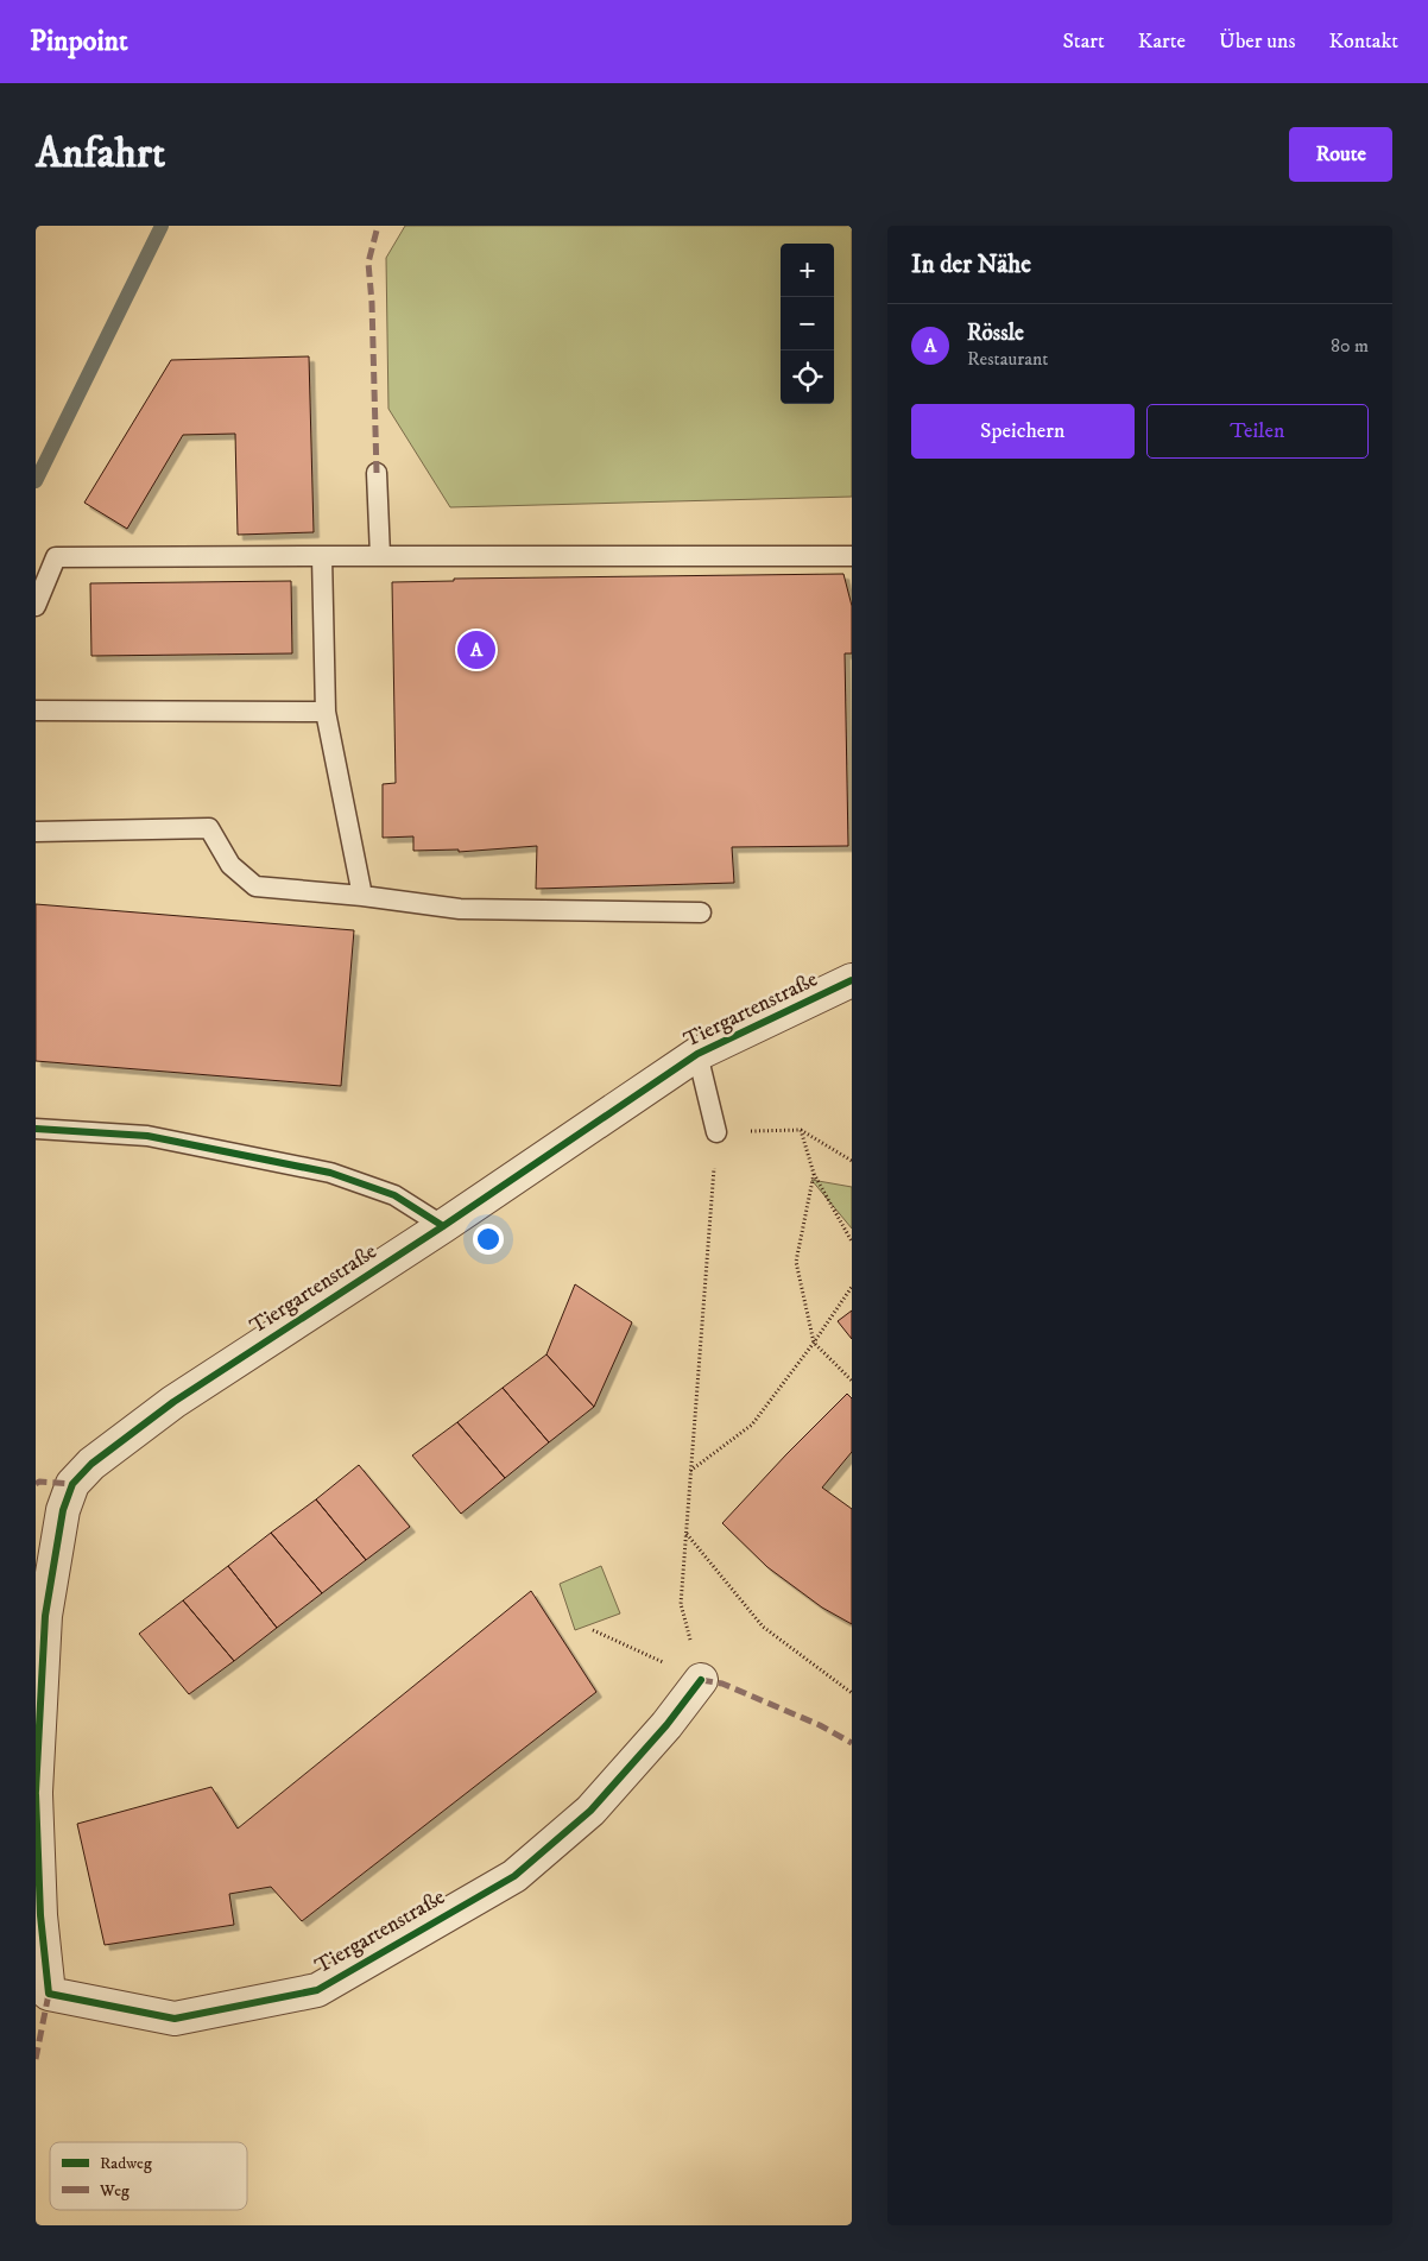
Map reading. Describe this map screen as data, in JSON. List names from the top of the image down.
{
  "streets": {
    "street": ["Tiergartenstraße"]
  },
  "legend": ["Radweg", "Weg"],
  "page": {
    "header": "Pinpoint",
    "nav": [
      "Start",
      "Karte",
      "Über uns",
      "Kontakt"
    ],
    "buttons": [
      "Route",
      ["Speichern", "Teilen"]
    ],
    "title": "Anfahrt",
    "heading": "In der Nähe",
    "map_buttons": ["+", "−"],
    "list": [
      {
        "mark": "A",
        "name": "Rössle",
        "note": "Restaurant",
        "value": "80 m"
      }
    ],
    "pins": "A"
  }
}
